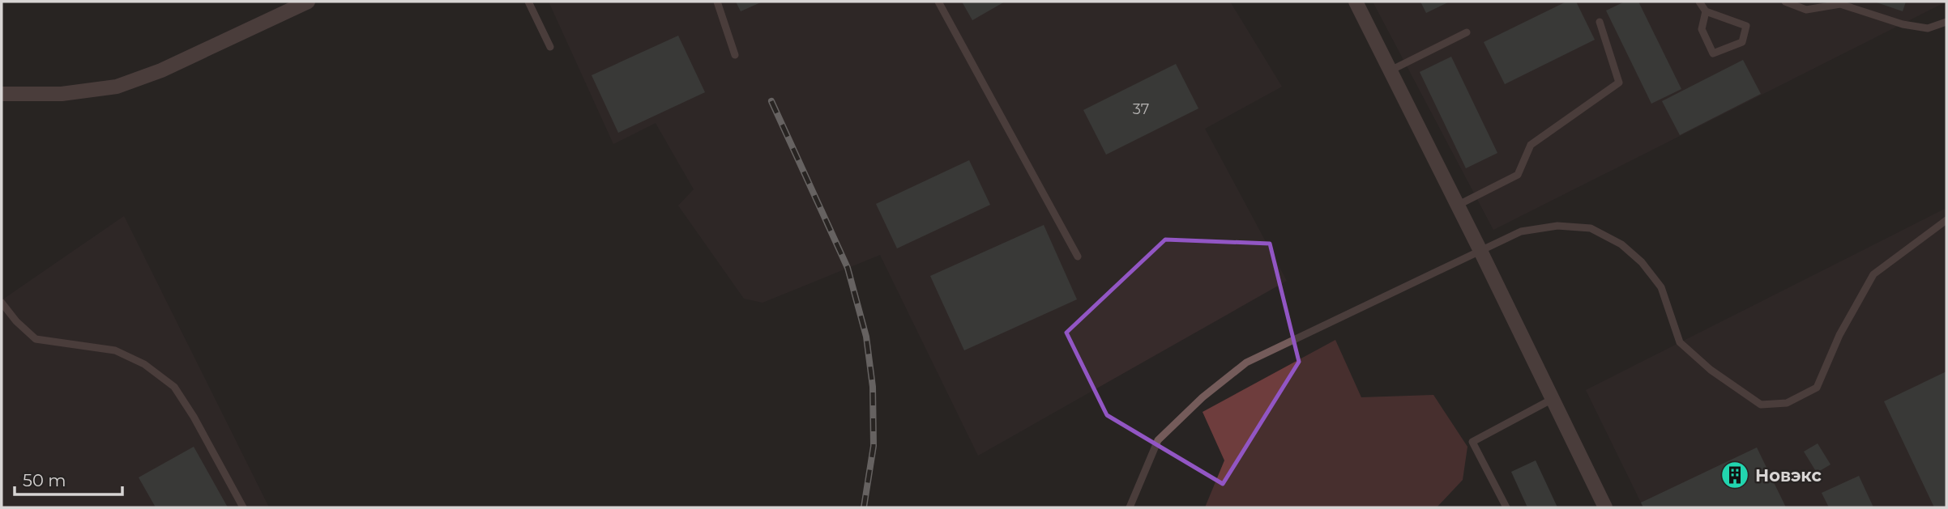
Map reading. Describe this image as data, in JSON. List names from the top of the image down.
{
  "places": {
    "building": ["Новэкс"]
  },
  "house_numbers": ["37"],
  "scale_bar": "50 m"
}
